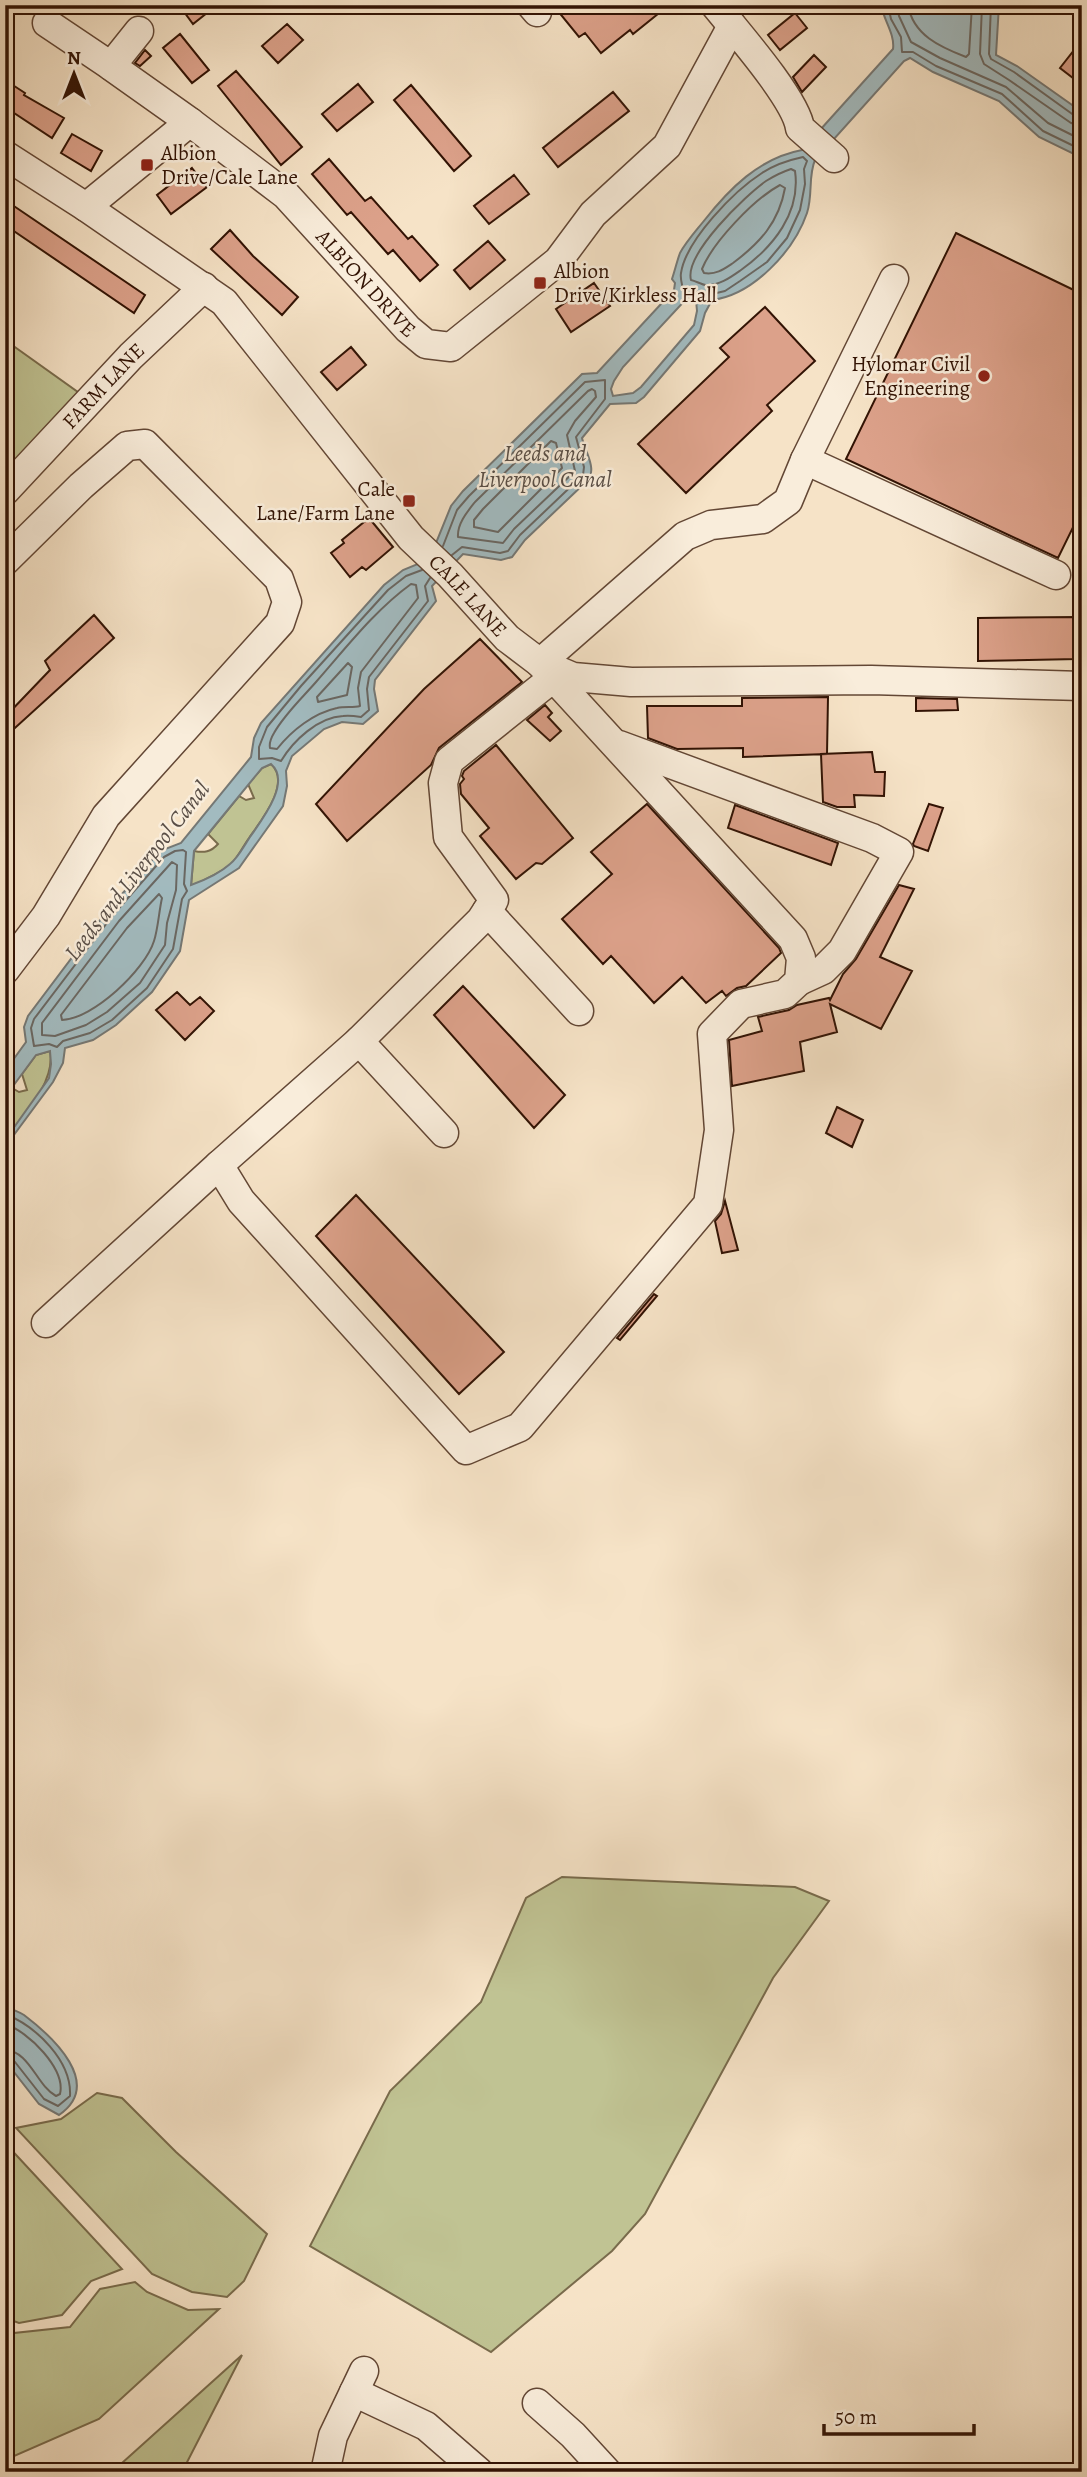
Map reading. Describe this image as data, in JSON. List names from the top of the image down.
{
  "streets": {
    "street": ["ALBION DRIVE", "FARM LANE", "CALE LANE"]
  },
  "crossings": [
    ["FARM LANE", "CALE LANE"]
  ],
  "water": ["Leeds and Liverpool Canal"],
  "places": {
    "transit": ["Albion Drive/Cale Lane", "Albion Drive/Kirkless Hall", "Cale Lane/Farm Lane"],
    "other": ["Hylomar Civil Engineering"]
  },
  "scale_bar": "50 m",
  "north": "top"
}
